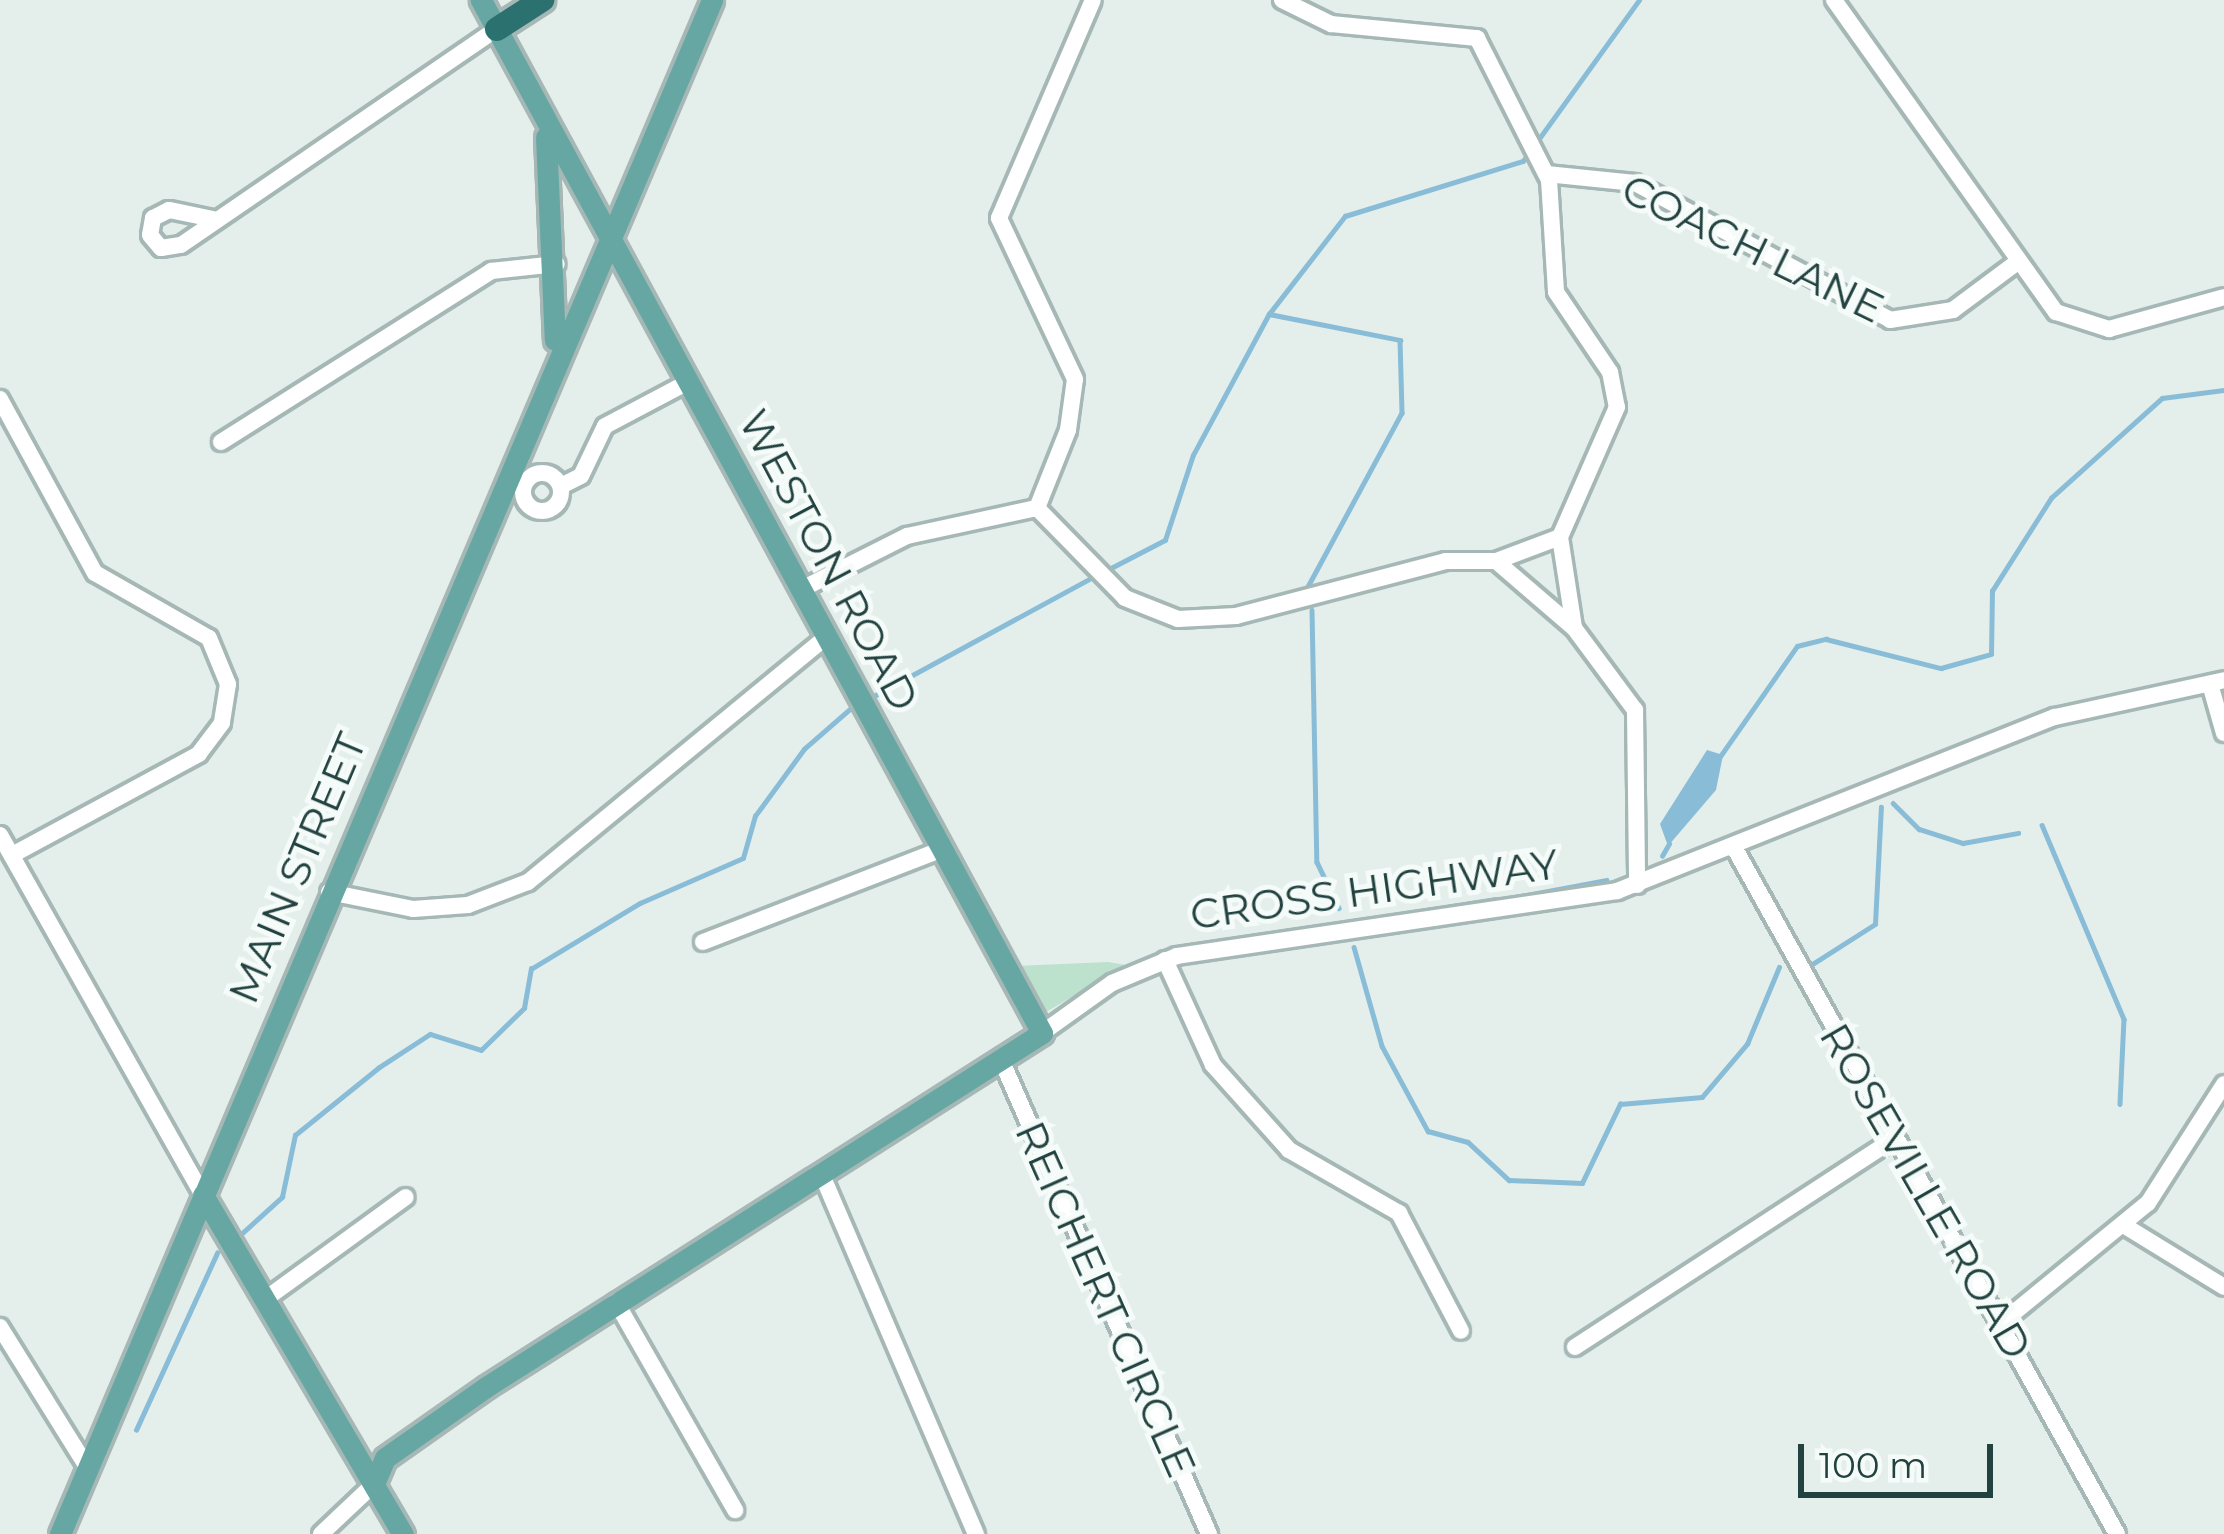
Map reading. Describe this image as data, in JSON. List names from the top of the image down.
{
  "streets": {
    "main road": ["WESTON ROAD", "MAIN STREET", "CROSS HIGHWAY"],
    "street": ["COACH LANE", "ROSEVILLE ROAD", "REICHERT CIRCLE"]
  },
  "crossings": [
    ["WESTON ROAD", "MAIN STREET"],
    ["WESTON ROAD", "CROSS HIGHWAY"],
    ["CROSS HIGHWAY", "ROSEVILLE ROAD"],
    ["CROSS HIGHWAY", "REICHERT CIRCLE"]
  ],
  "scale_bar": "100 m"
}
